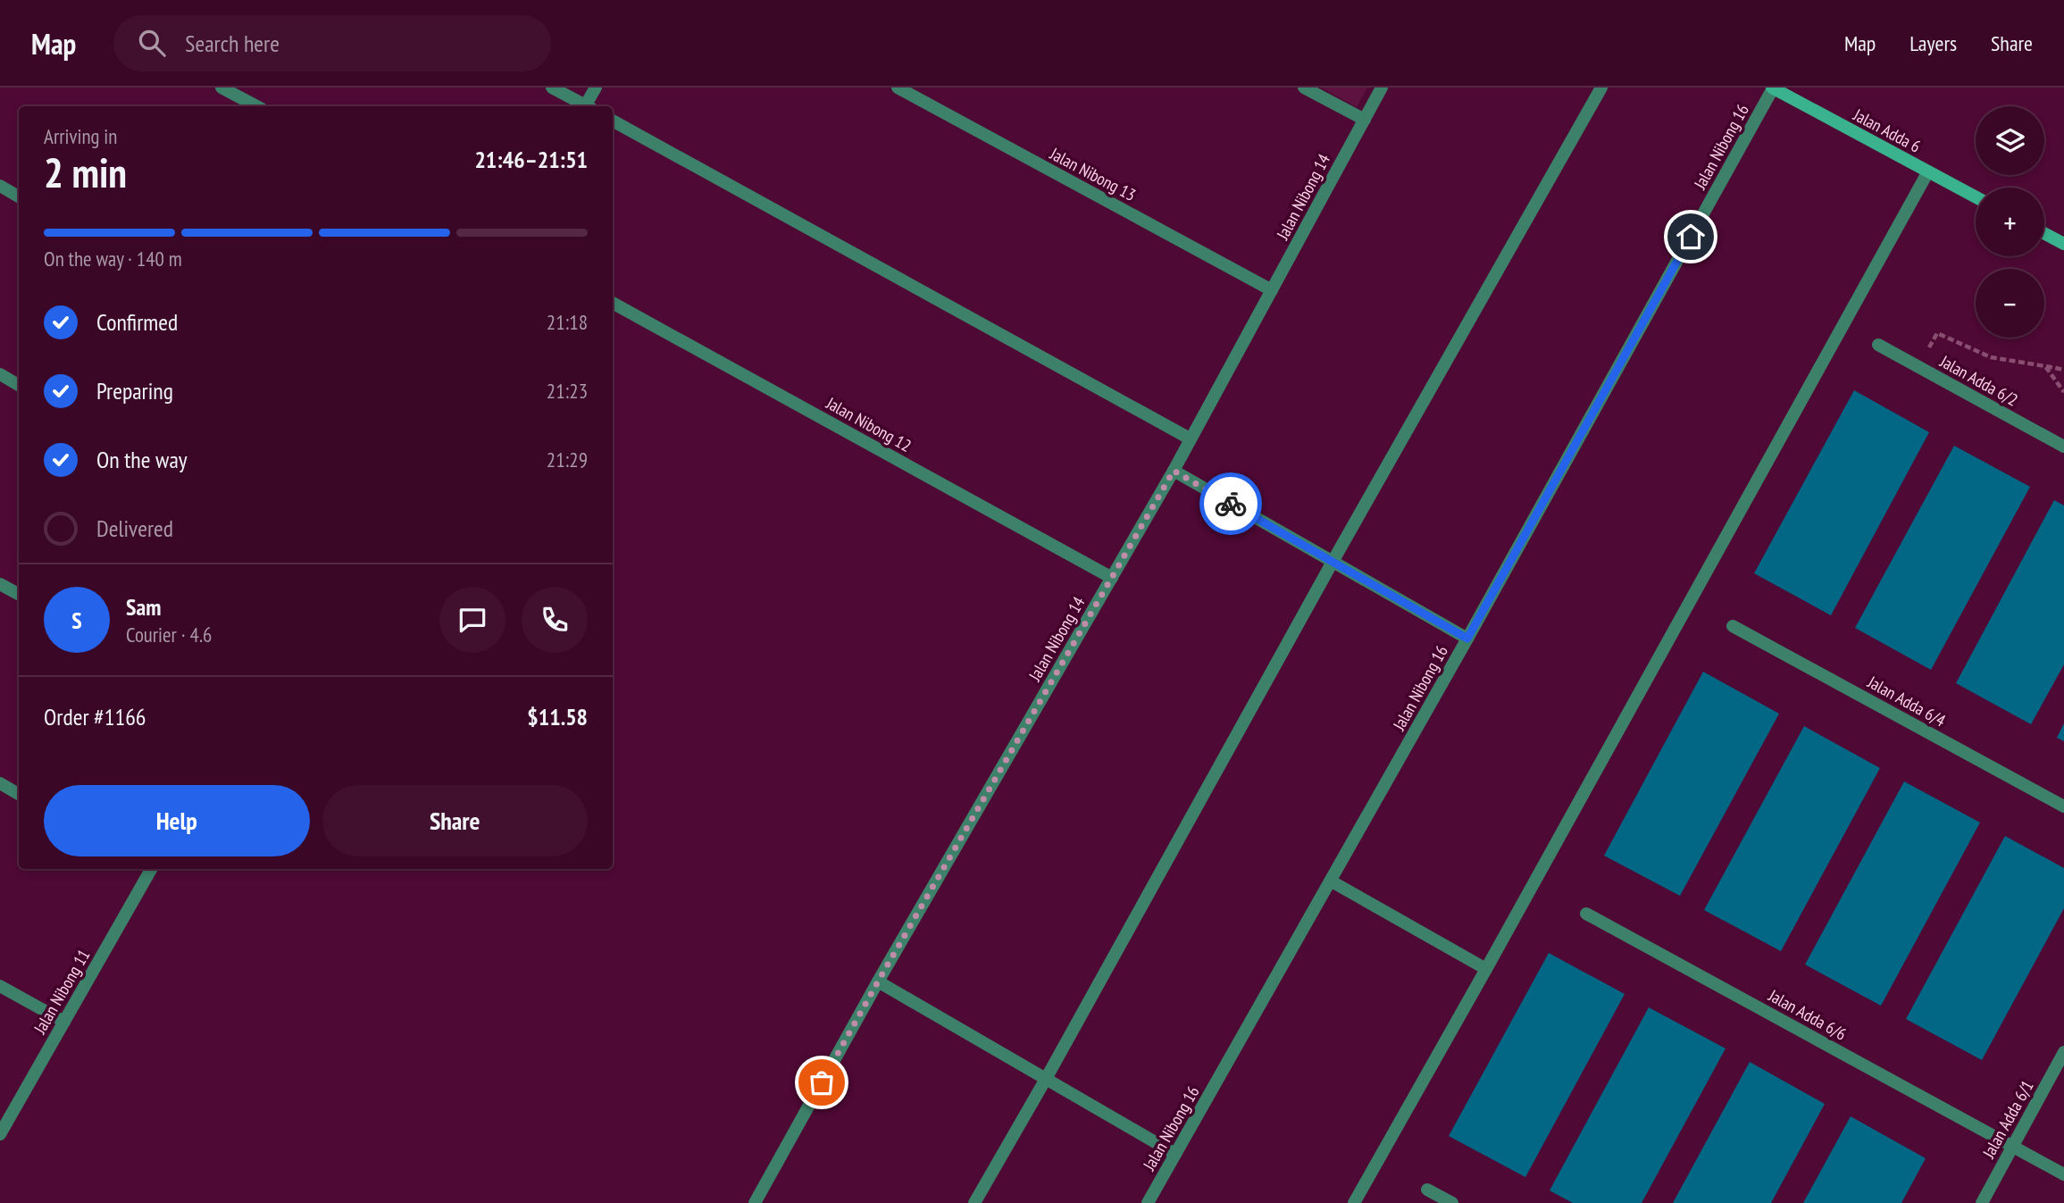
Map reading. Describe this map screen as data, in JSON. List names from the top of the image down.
{
  "streets": {
    "street": [
      "Jalan Adda 6",
      "Jalan Nibong 16",
      "Jalan Nibong 13",
      "Jalan Nibong 14",
      "Jalan Adda 6/2",
      "Jalan Nibong 12",
      "Jalan Adda 6/4",
      "Jalan Nibong 11",
      "Jalan Adda 6/6",
      "Jalan Adda 6/1"
    ]
  },
  "crossings": [
    ["Jalan Adda 6", "Jalan Nibong 16"],
    ["Jalan Nibong 13", "Jalan Nibong 14"],
    ["Jalan Nibong 14", "Jalan Nibong 12"],
    ["Jalan Adda 6/6", "Jalan Adda 6/1"]
  ],
  "page": {
    "header": "Map",
    "search": "Search here",
    "nav": ["Map", "Layers", "Share"],
    "map_buttons": ["+", "−"],
    "heading": ["2 min", "Arriving in", "21:46–21:51"],
    "panel": [
      "Sam",
      "Courier · 4.6",
      "Order #1166",
      "$11.58"
    ],
    "bar": "On the way · 140 m",
    "list": [
      ["Confirmed", "21:18"],
      ["Preparing", "21:23"],
      ["On the way", "21:29"],
      "Delivered"
    ],
    "round": "S",
    "buttons": ["Help", "Share"]
  }
}
